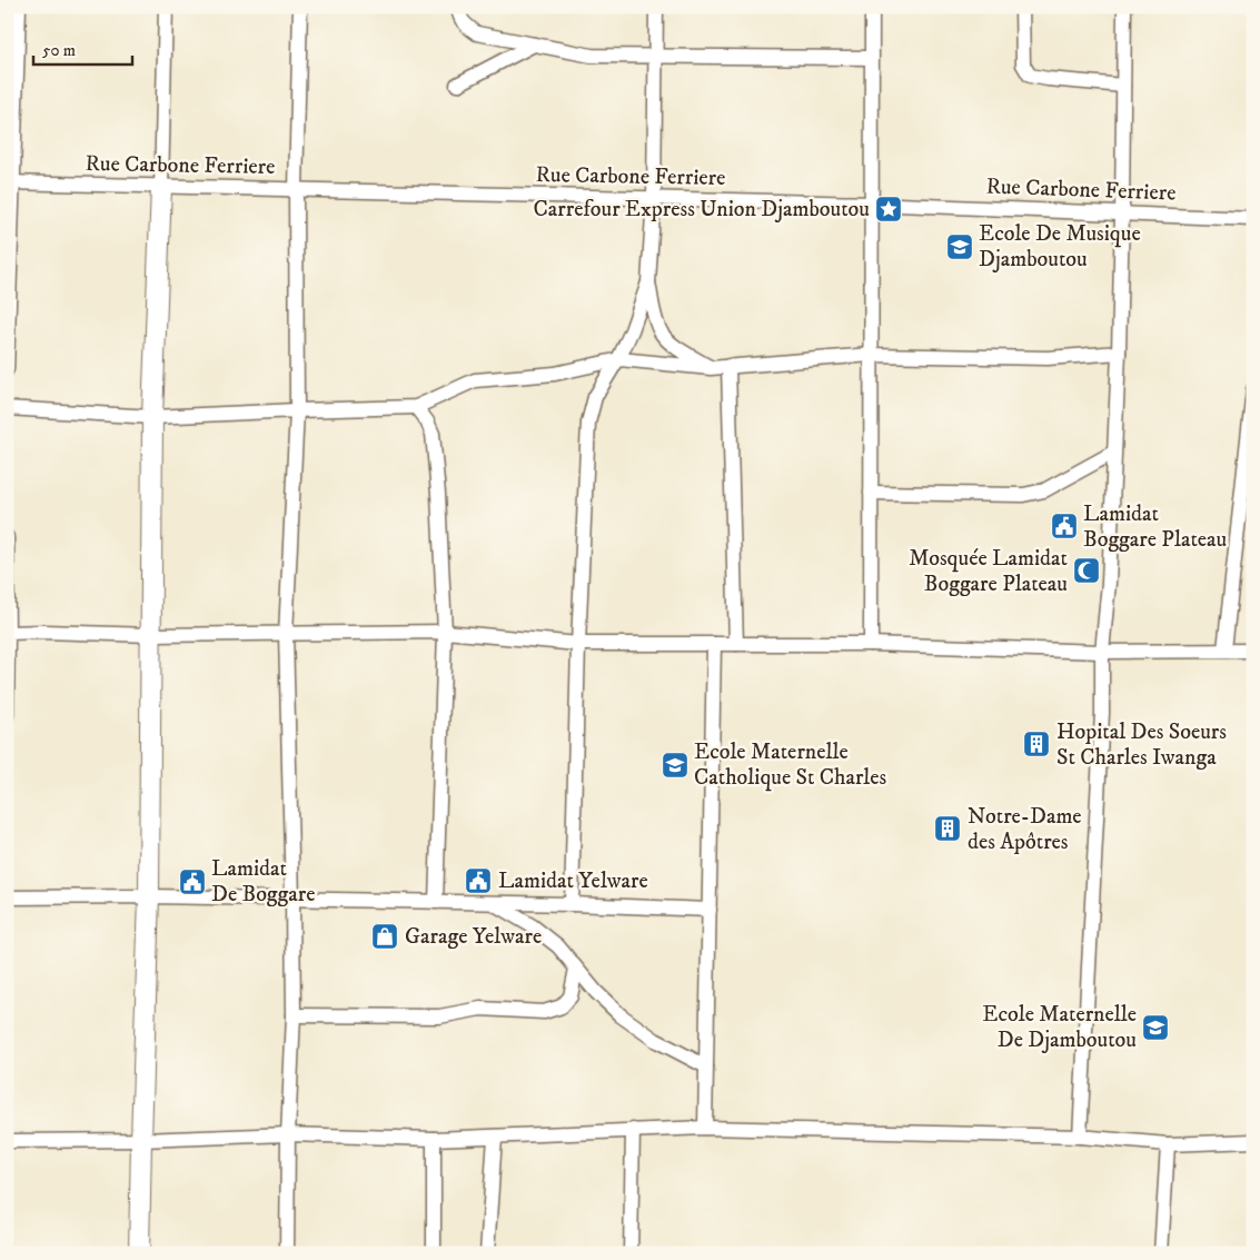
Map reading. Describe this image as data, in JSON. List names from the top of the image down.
{
  "streets": {
    "street": ["Rue Carbone Ferriere"]
  },
  "places": {
    "place": ["Carrefour Express Union Djamboutou"],
    "school or university": ["Ecole De Musique Djamboutou", "Ecole Maternelle Catholique St Charles", "Ecole Maternelle De Djamboutou"],
    "public building": ["Lamidat Boggare Plateau", "Lamidat Yelware", "Lamidat De Boggare"],
    "mosque": ["Mosquée Lamidat Boggare Plateau"],
    "building": ["Hopital Des Soeurs St Charles Iwanga", "Notre-Dame des Apôtres"],
    "shop": ["Garage Yelware"]
  },
  "scale_bar": "50 m"
}
